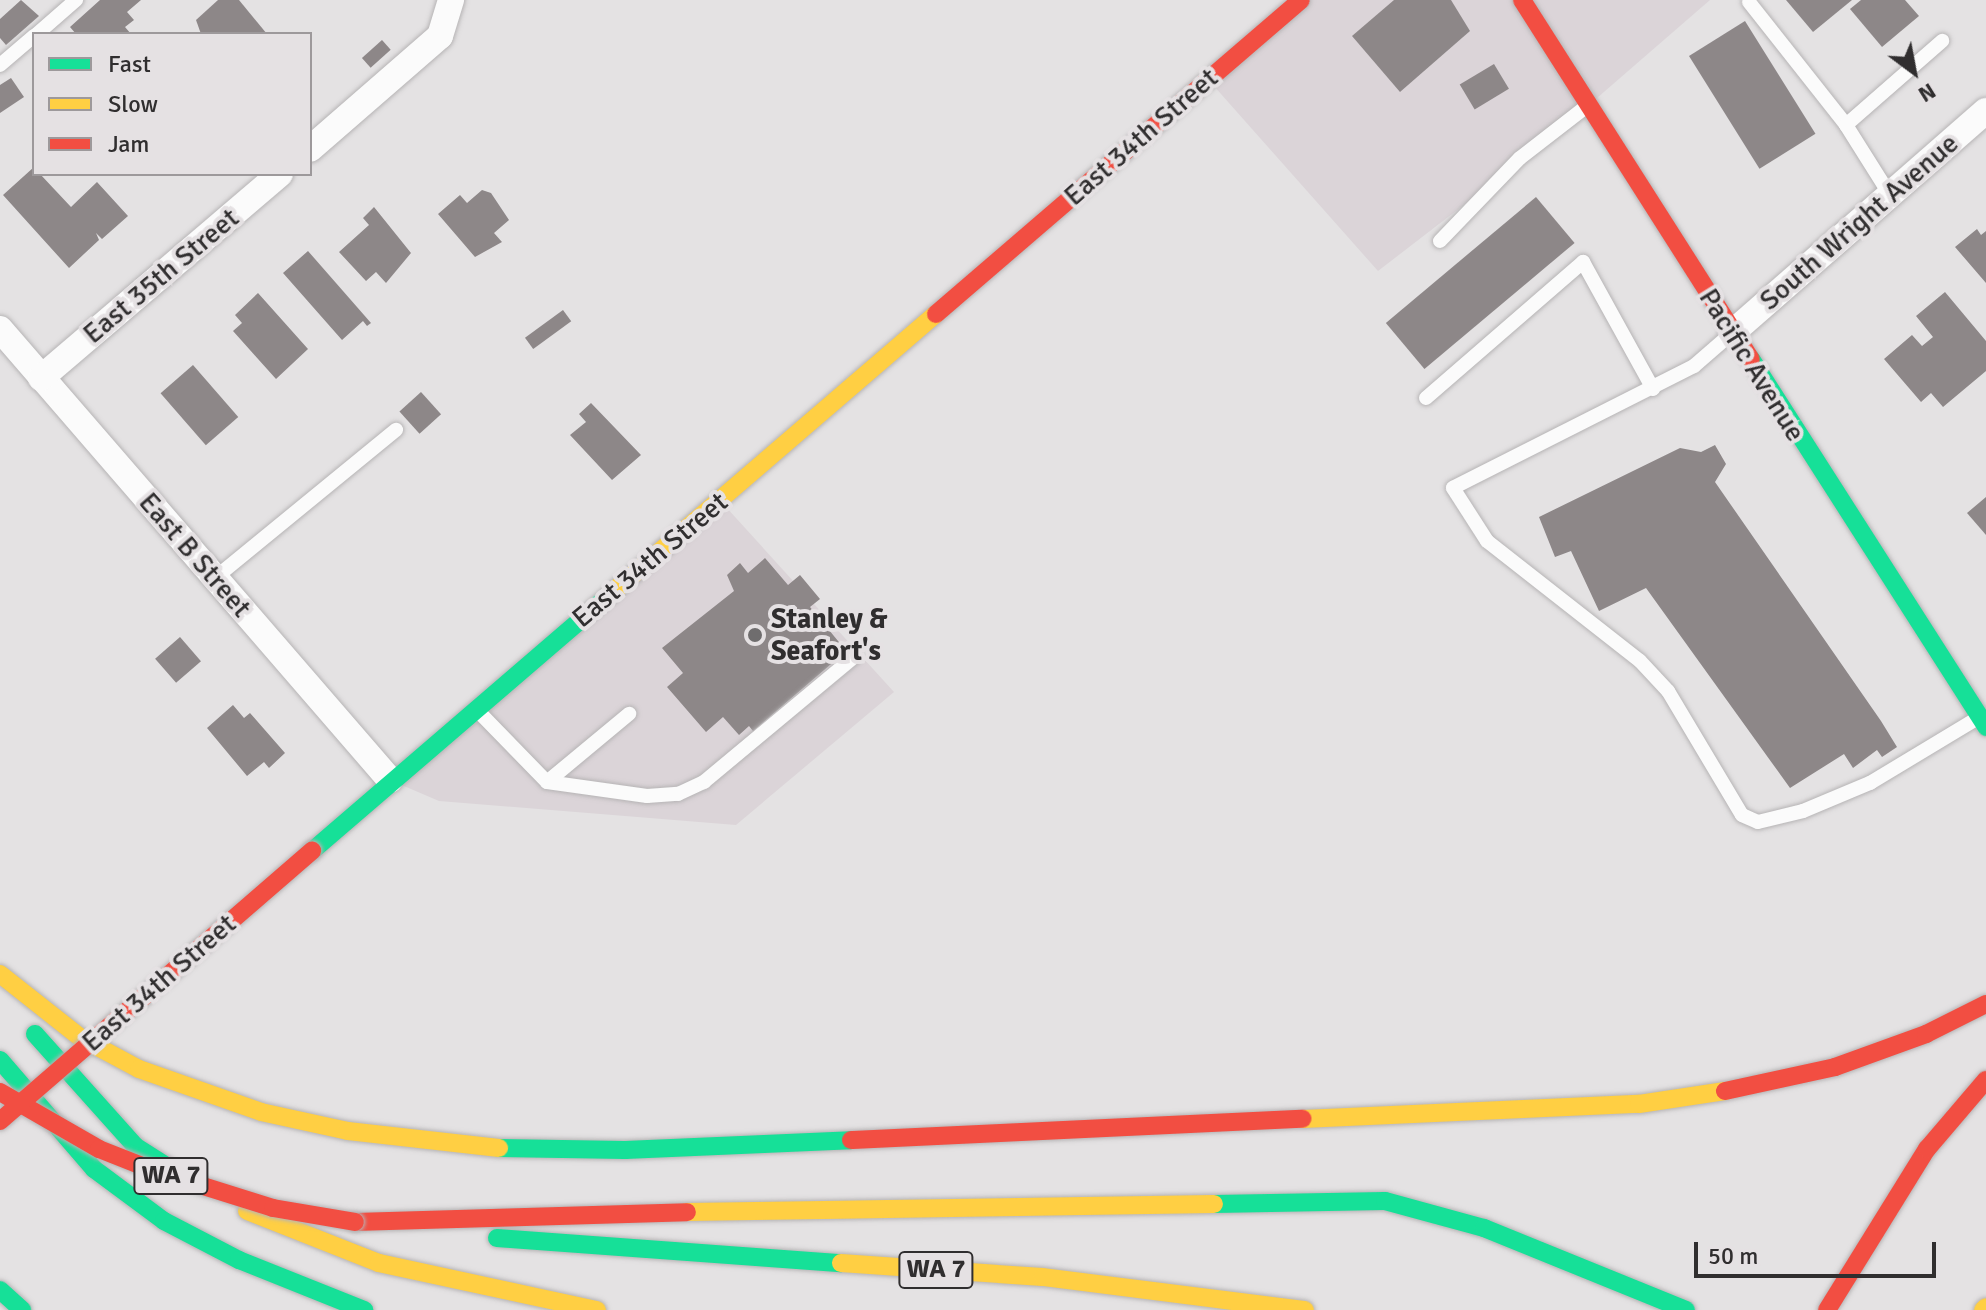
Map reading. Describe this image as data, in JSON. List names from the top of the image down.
{
  "streets": {
    "main road": ["East 34th Street", "Pacific Avenue", "WA 7"],
    "street": ["South Wright Avenue", "East 35th Street", "East B Street"]
  },
  "crossings": [
    ["East 34th Street", "East B Street"],
    ["South Wright Avenue", "Pacific Avenue"],
    ["East 35th Street", "East B Street"]
  ],
  "places": ["Stanley & Seafort's"],
  "legend": ["Fast", "Slow", "Jam"],
  "scale_bar": "50 m",
  "north": "bottom right"
}
